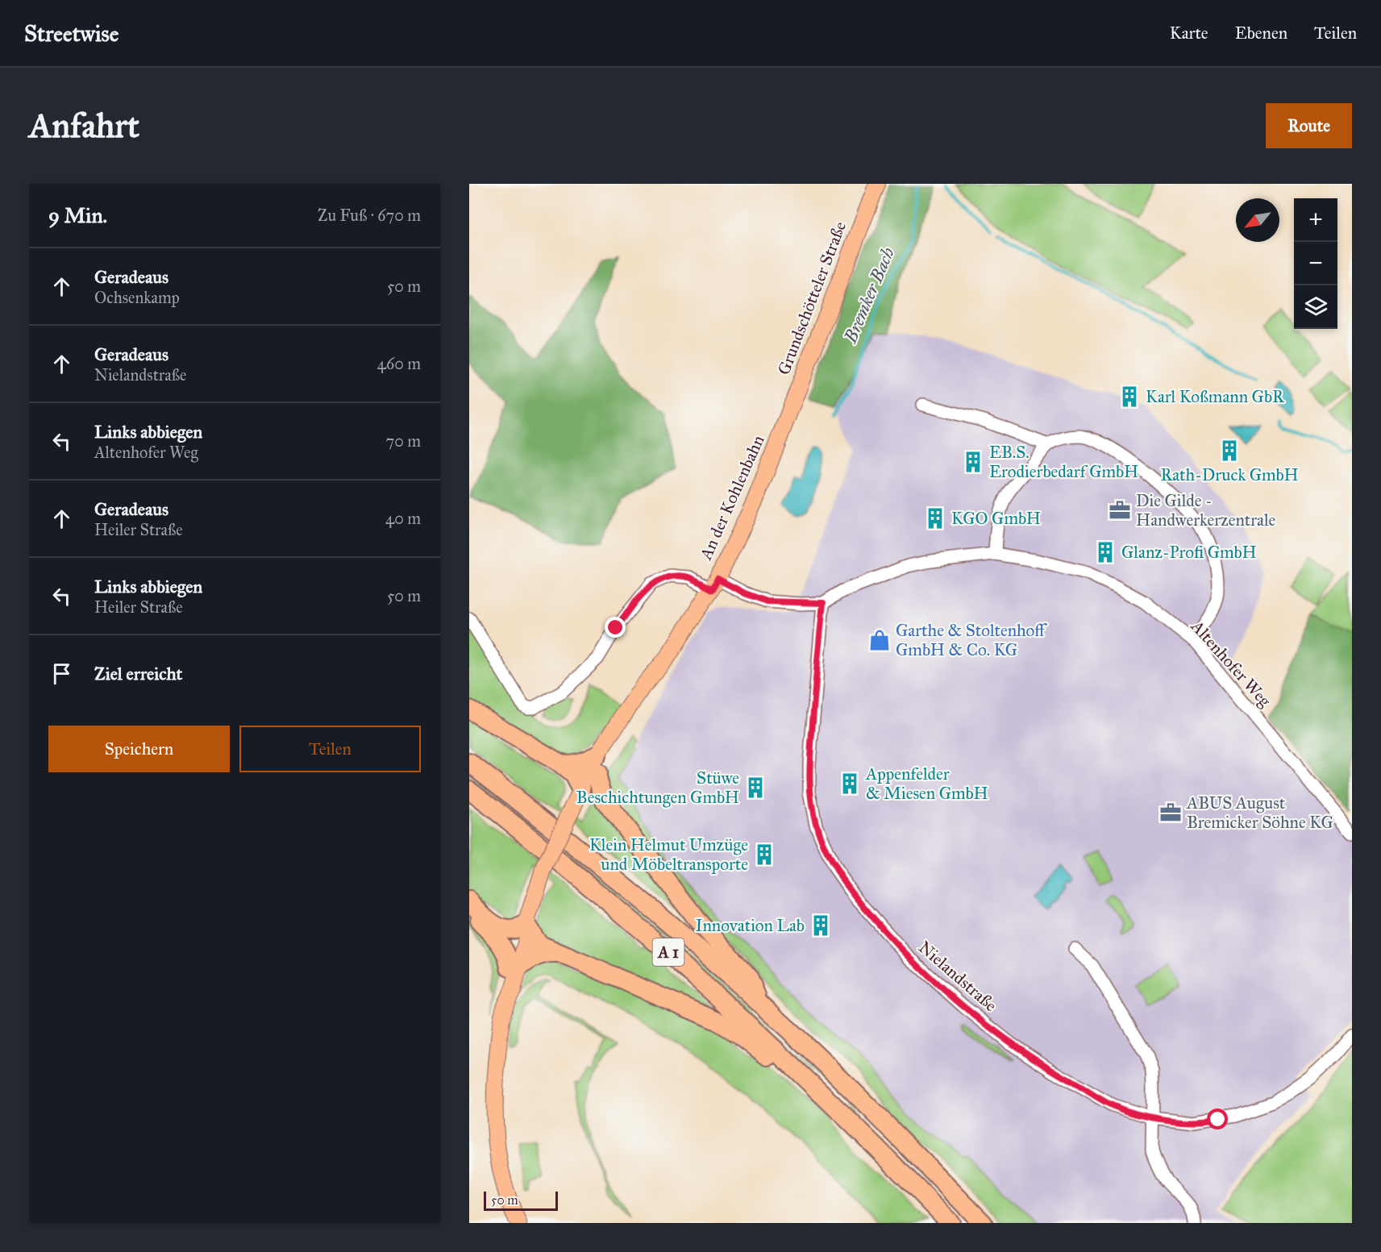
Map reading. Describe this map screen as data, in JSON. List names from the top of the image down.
{
  "streets": {
    "highway": ["A 1"],
    "main road": ["Grundschötteler Straße", "An der Kohlenbahn"],
    "street": ["Altenhofer Weg", "Nielandstraße"]
  },
  "crossings": [
    ["Grundschötteler Straße", "An der Kohlenbahn"],
    ["Altenhofer Weg", "Nielandstraße"]
  ],
  "water": ["Bremker Bach"],
  "places": {
    "building": [
      "Karl Koßmann GbR",
      "Rath-Druck GmbH",
      "EB.S. Erodierbedarf GmbH",
      "KGO GmbH",
      "Glanz-Profi GmbH",
      "Appenfelder & Miesen GmbH",
      "Stüwe Beschichtungen GmbH",
      "Klein Helmut Umzüge und Möbeltransporte",
      "Innovation Lab"
    ],
    "office": ["Die Gilde - Handwerkerzentrale", "ABUS August Bremicker Söhne KG"],
    "shop": ["Garthe & Stoltenhoff GmbH & Co. KG"]
  },
  "scale_bar": "50 m",
  "north": "bottom left",
  "page": {
    "header": "Streetwise",
    "nav": ["Karte", "Ebenen", "Teilen"],
    "buttons": [
      "Route",
      ["Speichern", "Teilen"]
    ],
    "title": "Anfahrt",
    "heading": ["9 Min.", "Zu Fuß · 670 m"],
    "map_buttons": ["+", "−"],
    "list": [
      ["Geradeaus", "Ochsenkamp", "50 m"],
      ["Geradeaus", "Nielandstraße", "460 m"],
      ["Links abbiegen", "Altenhofer Weg", "70 m"],
      ["Geradeaus", "Heiler Straße", "40 m"],
      ["Links abbiegen", "Heiler Straße", "50 m"],
      "Ziel erreicht"
    ],
    "scale": "50 m"
  }
}
